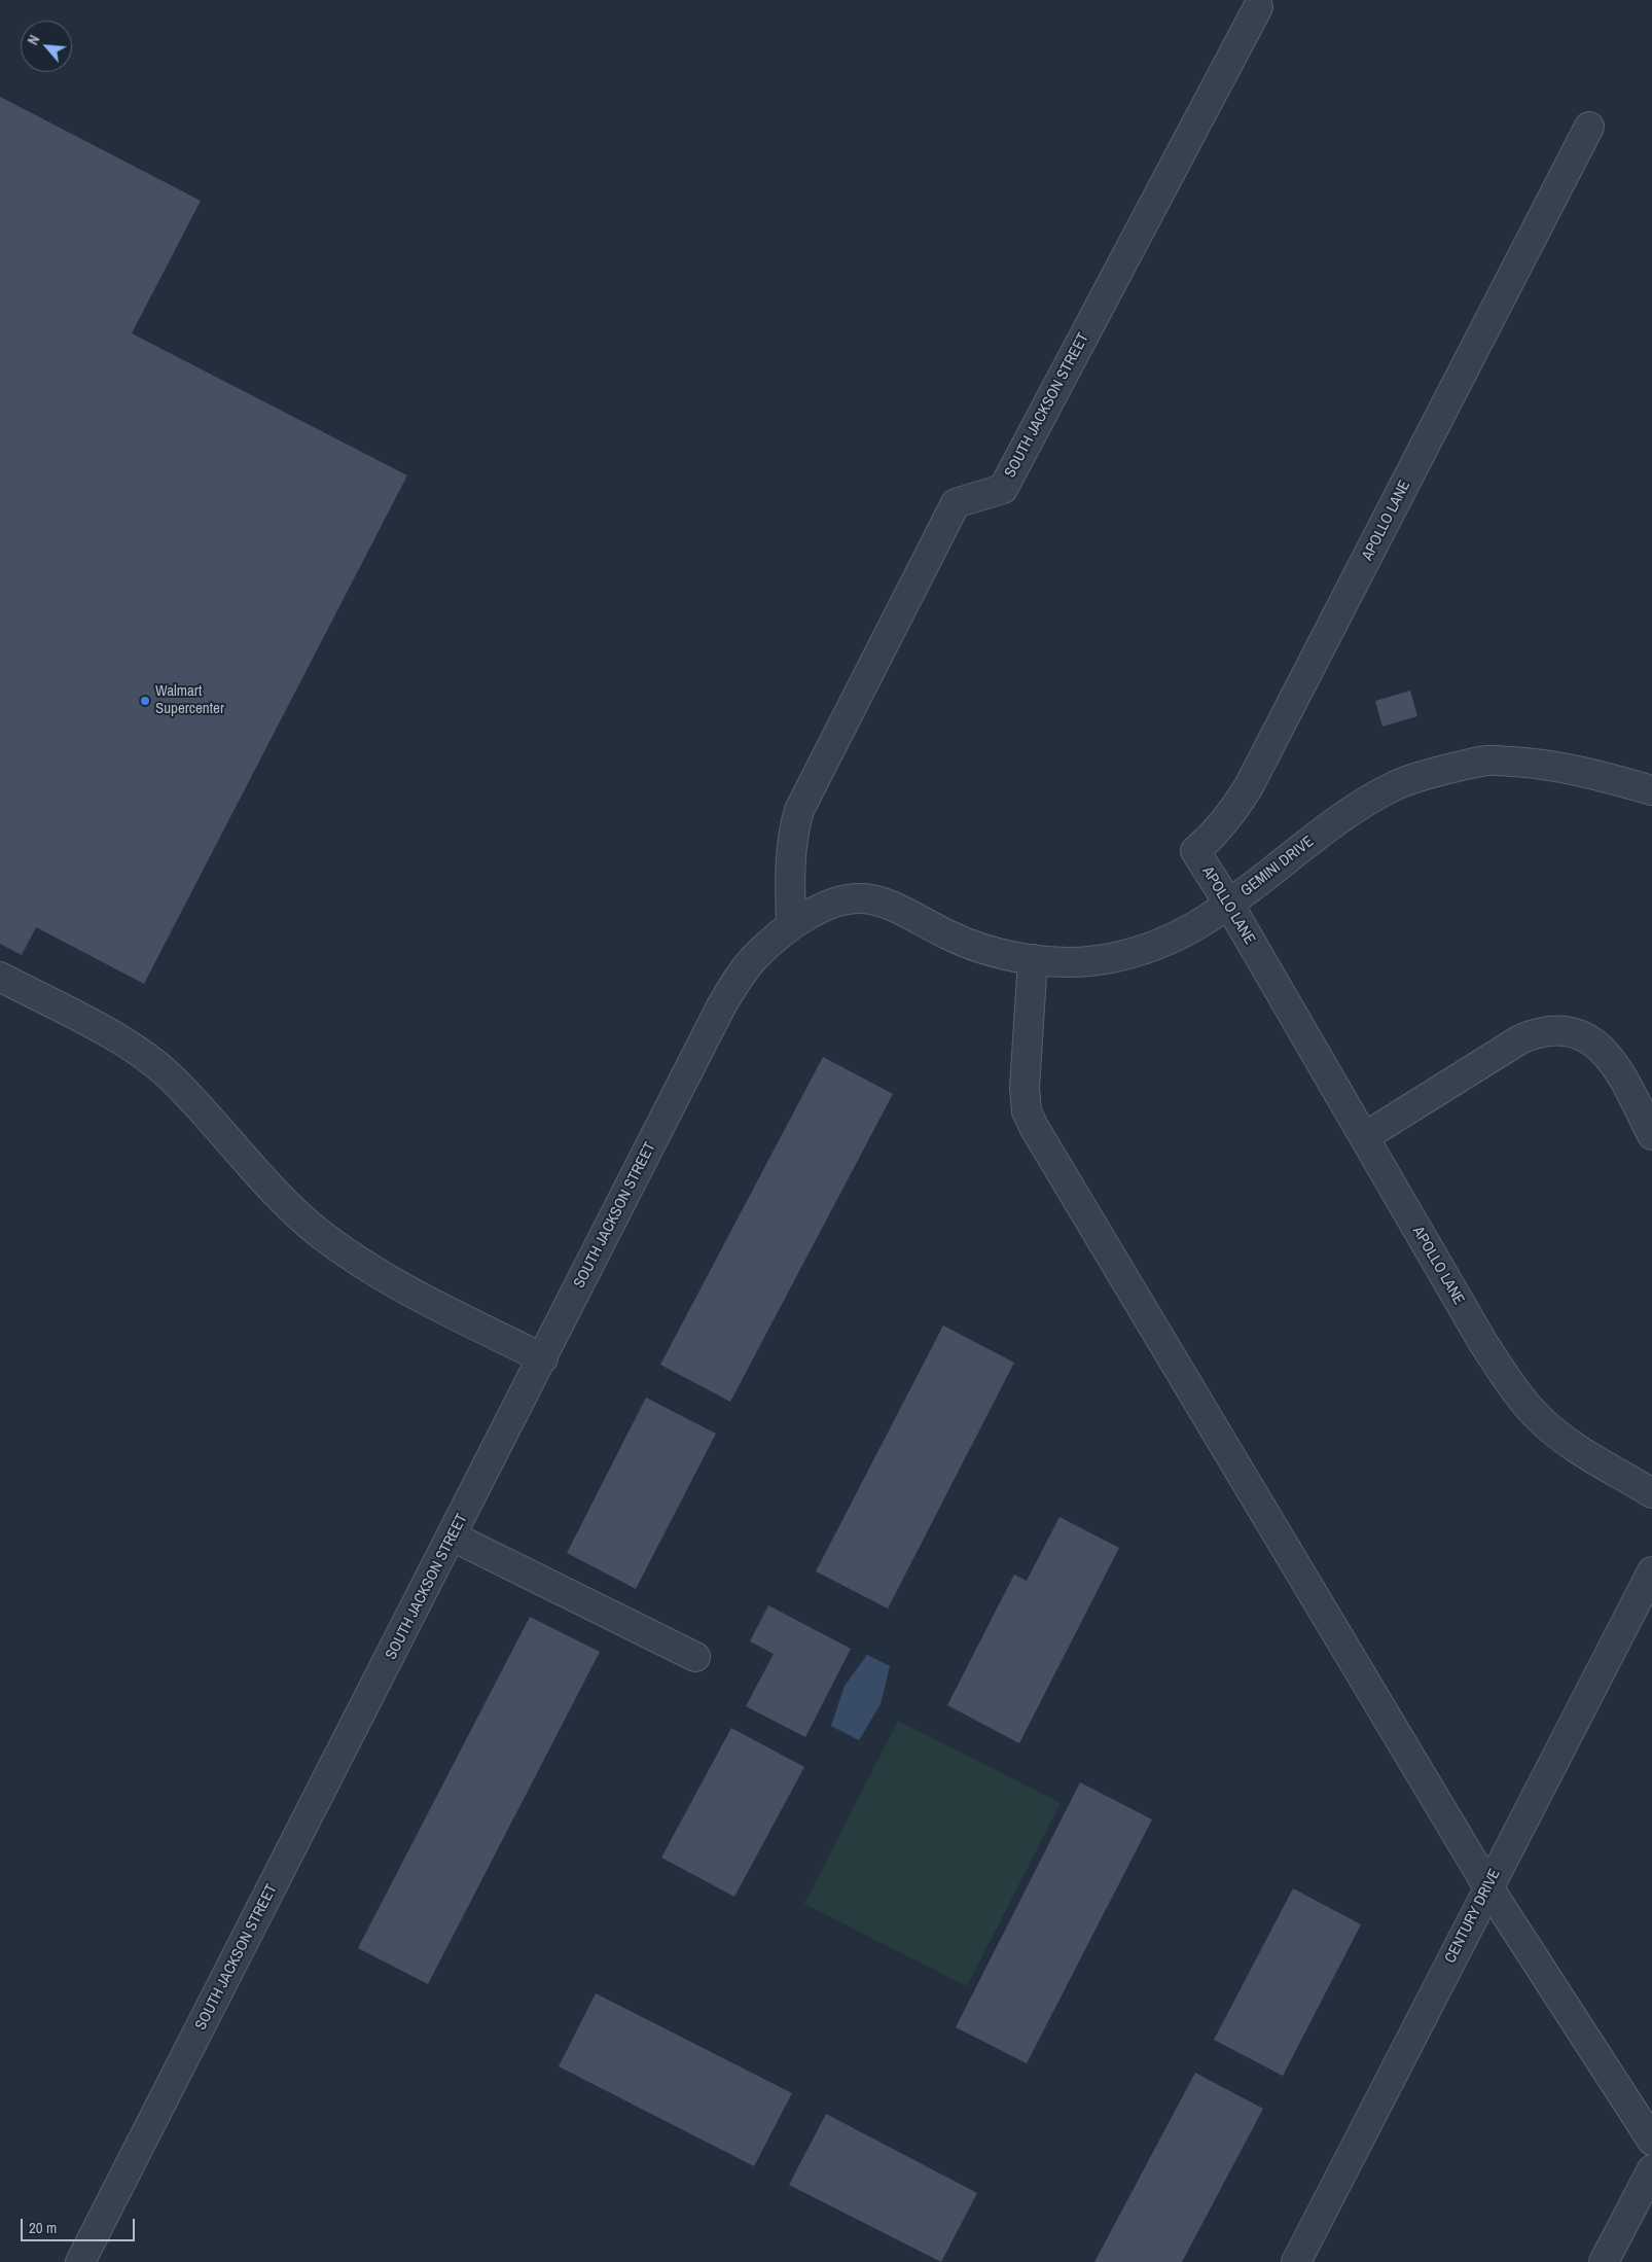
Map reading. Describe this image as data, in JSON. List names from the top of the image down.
{
  "streets": {
    "street": [
      "SOUTH JACKSON STREET",
      "APOLLO LANE",
      "GEMINI DRIVE",
      "CENTURY DRIVE"
    ]
  },
  "crossings": [
    ["SOUTH JACKSON STREET", "GEMINI DRIVE"],
    ["APOLLO LANE", "GEMINI DRIVE"]
  ],
  "places": ["Walmart Supercenter"],
  "scale_bar": "20 m",
  "north": "top left"
}
